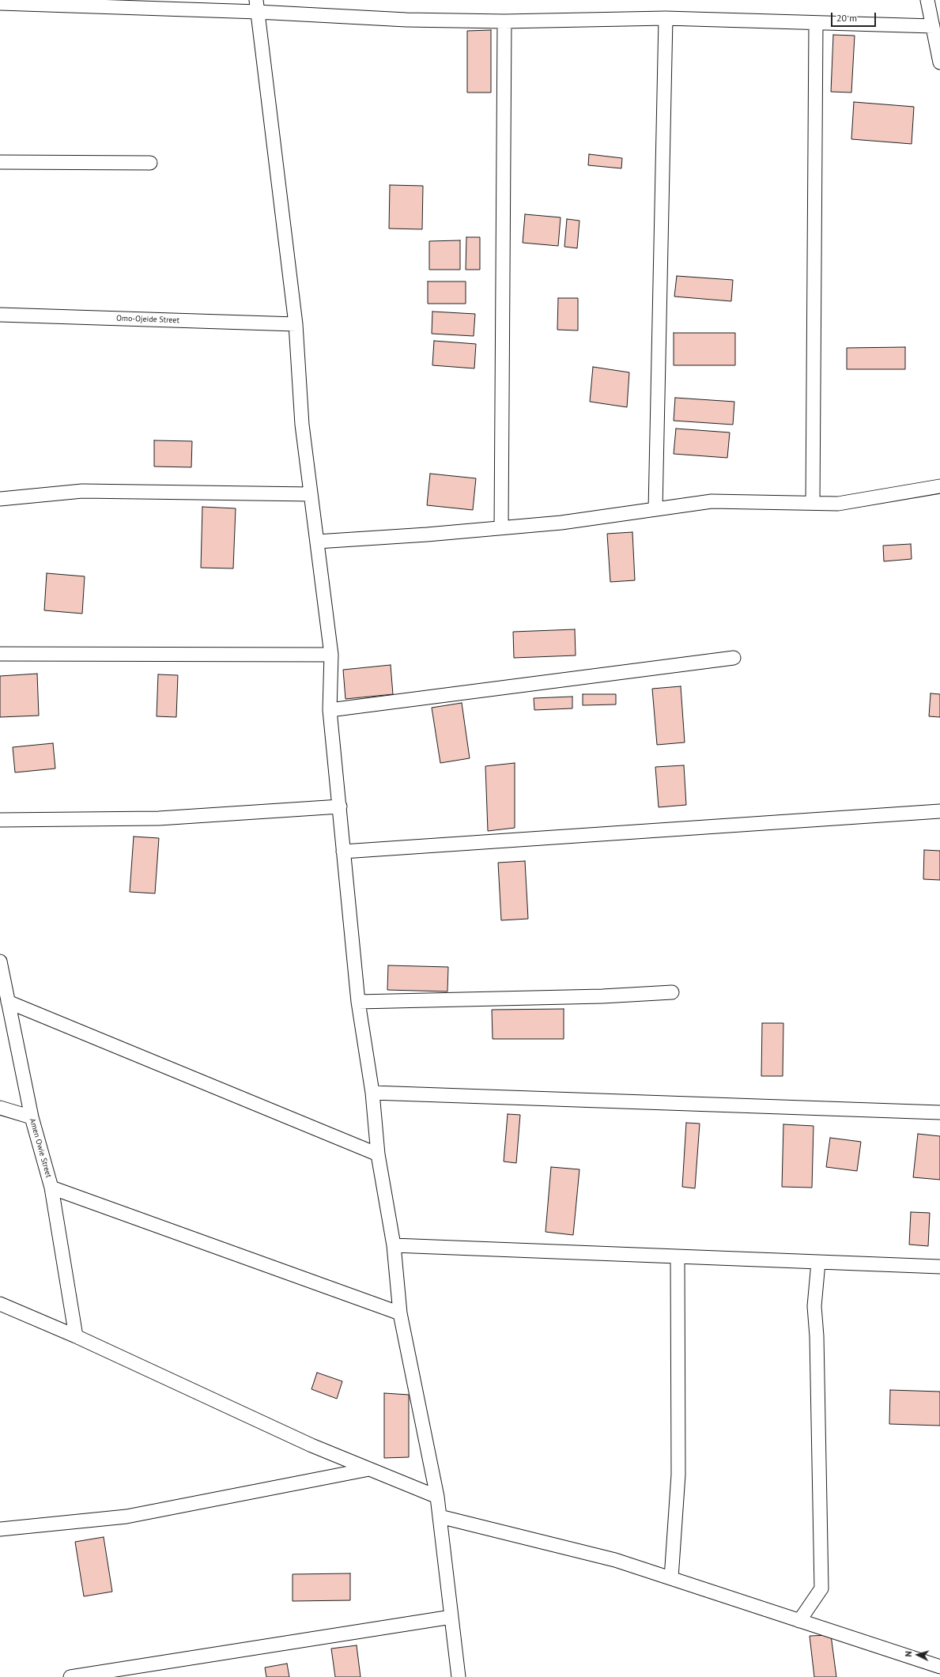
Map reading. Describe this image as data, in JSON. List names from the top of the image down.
{
  "streets": {
    "street": ["Omo-Ojeide Street", "Amen Owie Street"]
  },
  "scale_bar": "20 m",
  "north": "left"
}
